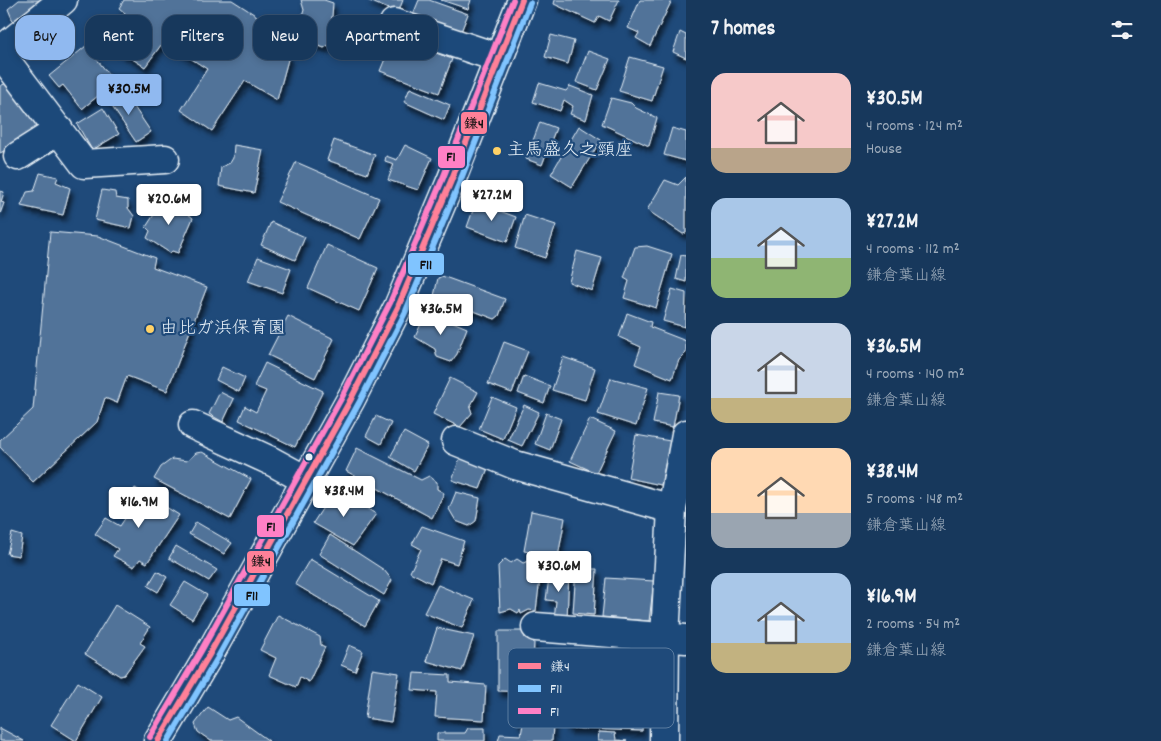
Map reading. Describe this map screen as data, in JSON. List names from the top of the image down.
{
  "places": ["主馬盛久之頸座", "由比ガ浜保育園"],
  "lines": ["transit line 鎌4", "transit line F1", "transit line F11"],
  "legend": ["鎌4", "F11", "F1"],
  "page": {
    "heading": "7 homes",
    "chip": [
      "Buy",
      "Rent",
      "Filters",
      "New",
      "Apartment"
    ],
    "list": [
      {
        "name": "¥30.5M",
        "note": "4 rooms · 124 m² · House"
      },
      {
        "name": "¥27.2M",
        "note": "4 rooms · 112 m² · 鎌倉葉山線"
      },
      {
        "name": "¥36.5M",
        "note": "4 rooms · 140 m² · 鎌倉葉山線"
      },
      {
        "name": "¥38.4M",
        "note": "5 rooms · 148 m² · 鎌倉葉山線"
      },
      {
        "name": "¥16.9M",
        "note": "2 rooms · 54 m² · 鎌倉葉山線"
      }
    ],
    "price": [
      "¥30.5M",
      "¥27.2M",
      "¥20.6M",
      "¥36.5M",
      "¥38.4M",
      "¥16.9M",
      "¥30.6M"
    ]
  }
}
